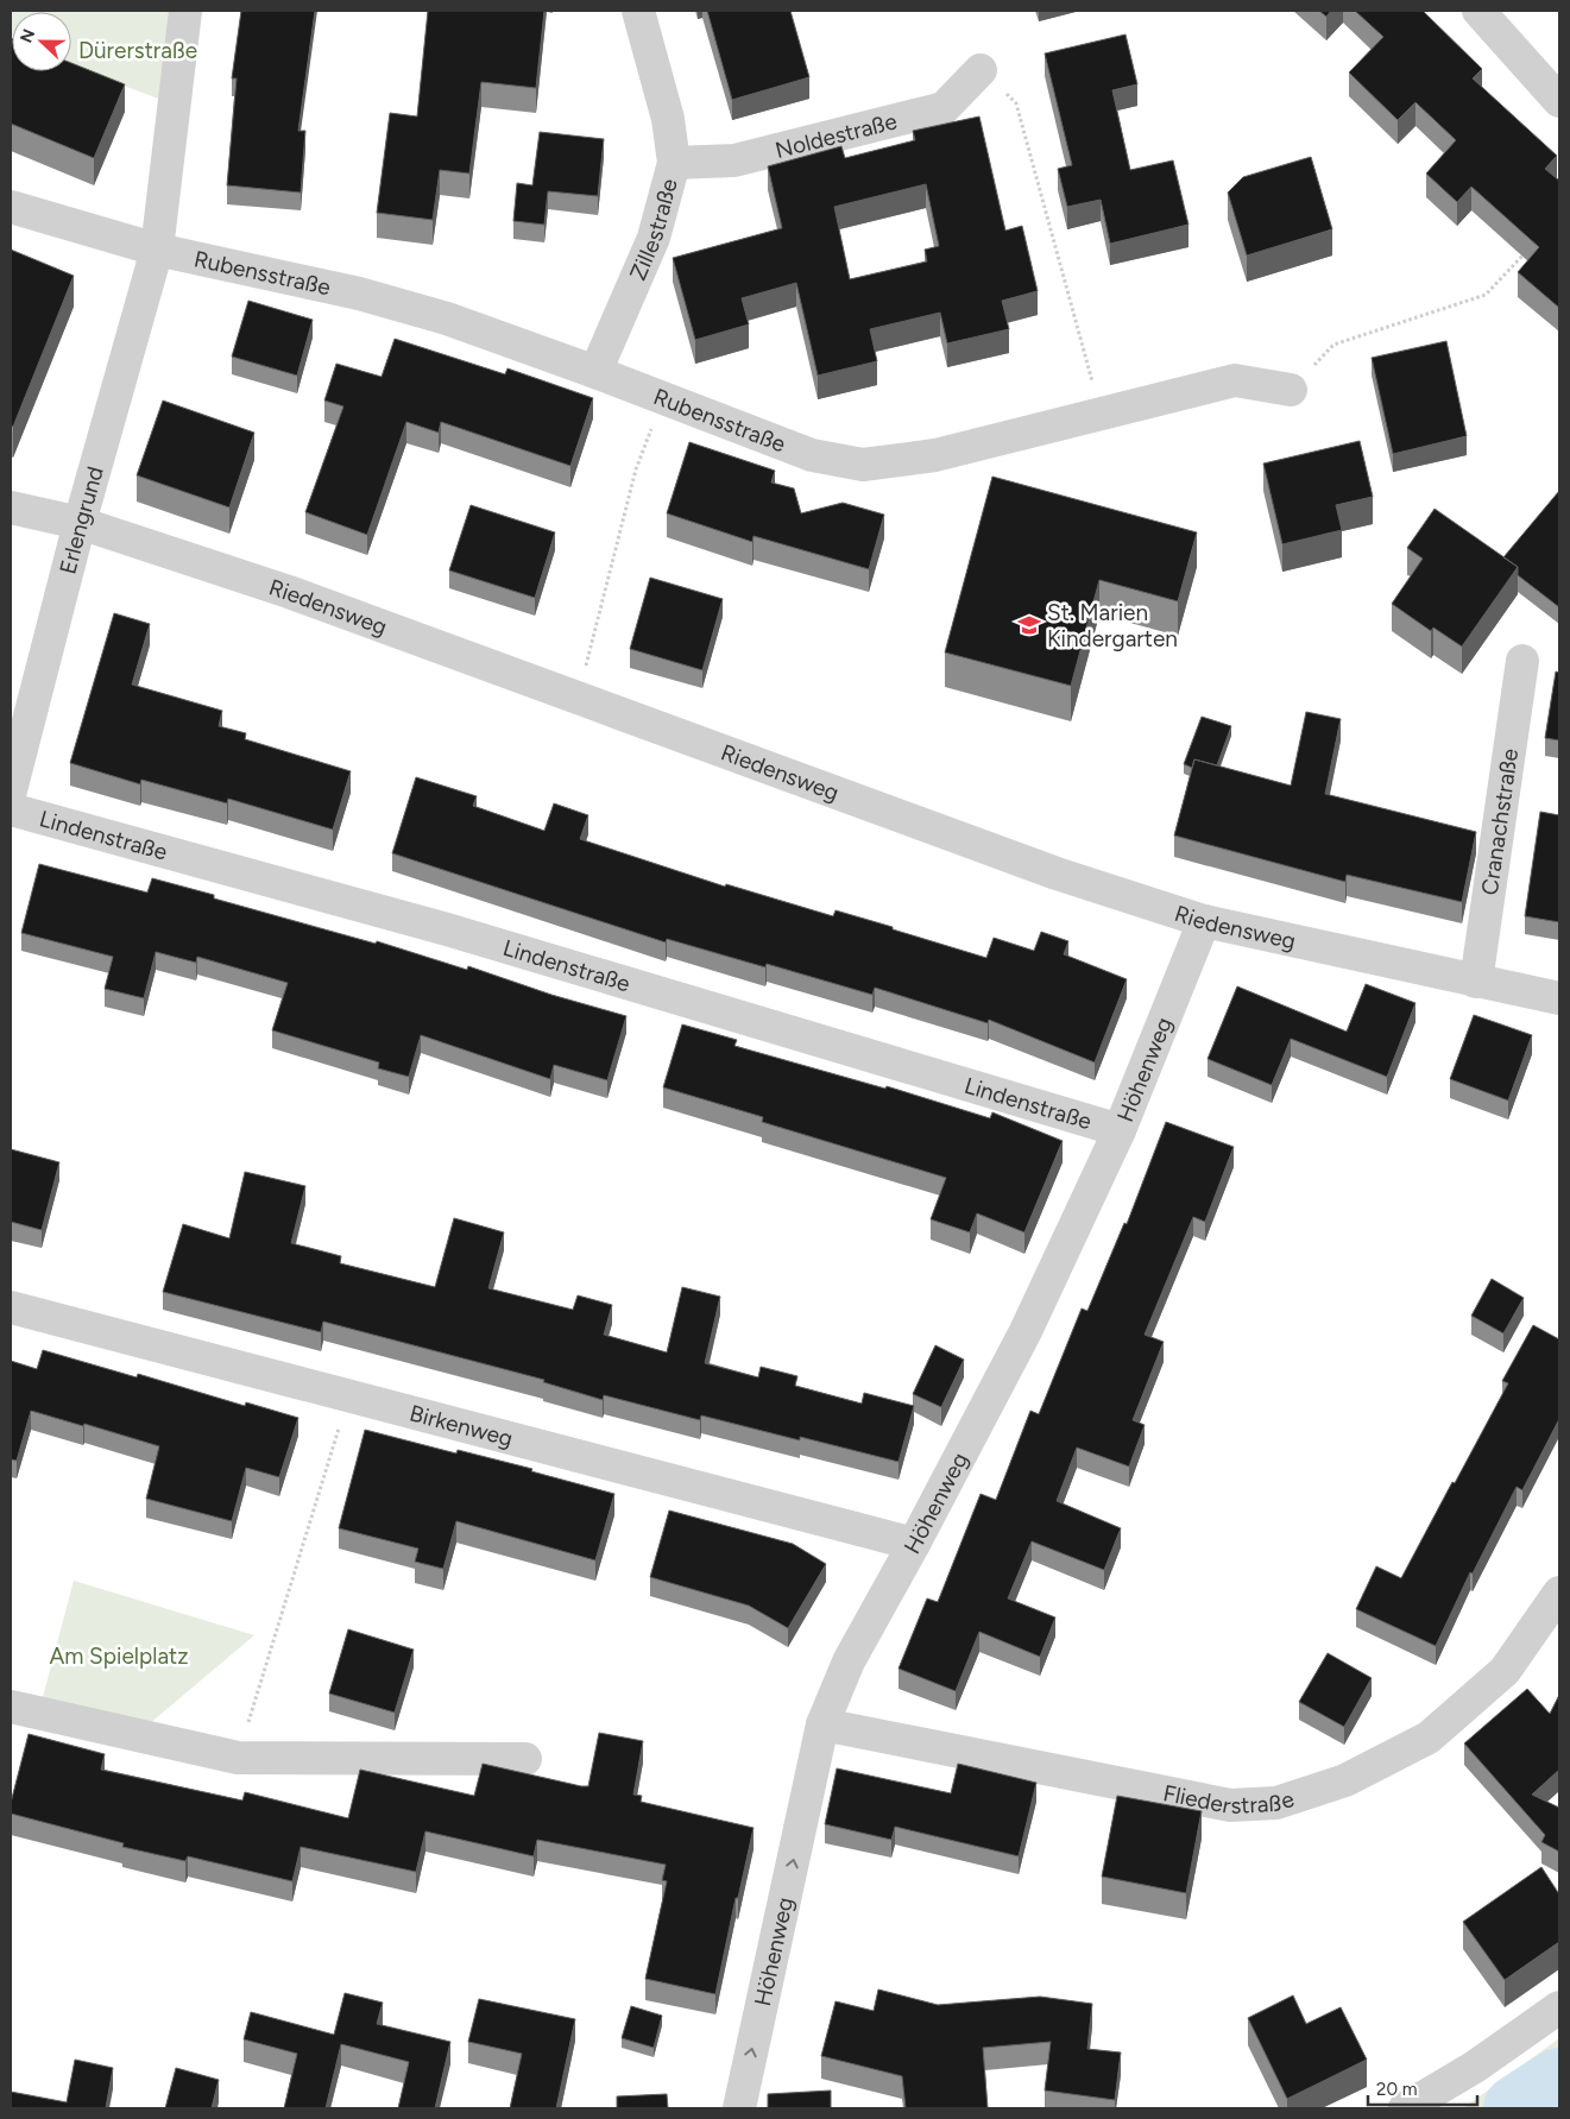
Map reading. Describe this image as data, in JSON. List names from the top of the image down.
{
  "streets": {
    "street": [
      "Noldestraße",
      "Zillestraße",
      "Rubensstraße",
      "Erlengrund",
      "Riedensweg",
      "Cranachstraße",
      "Lindenstraße",
      "Höhenweg",
      "Birkenweg",
      "Fliederstraße"
    ]
  },
  "crossings": [
    ["Noldestraße", "Zillestraße"],
    ["Zillestraße", "Rubensstraße"],
    ["Rubensstraße", "Erlengrund"],
    ["Erlengrund", "Riedensweg"],
    ["Riedensweg", "Cranachstraße"],
    ["Riedensweg", "Höhenweg"],
    ["Lindenstraße", "Höhenweg"],
    ["Höhenweg", "Birkenweg"],
    ["Höhenweg", "Fliederstraße"]
  ],
  "parks": ["Dürerstraße", "Am Spielplatz"],
  "places": {
    "school or university": ["St. Marien Kindergarten"]
  },
  "scale_bar": "20 m",
  "north": "left"
}
